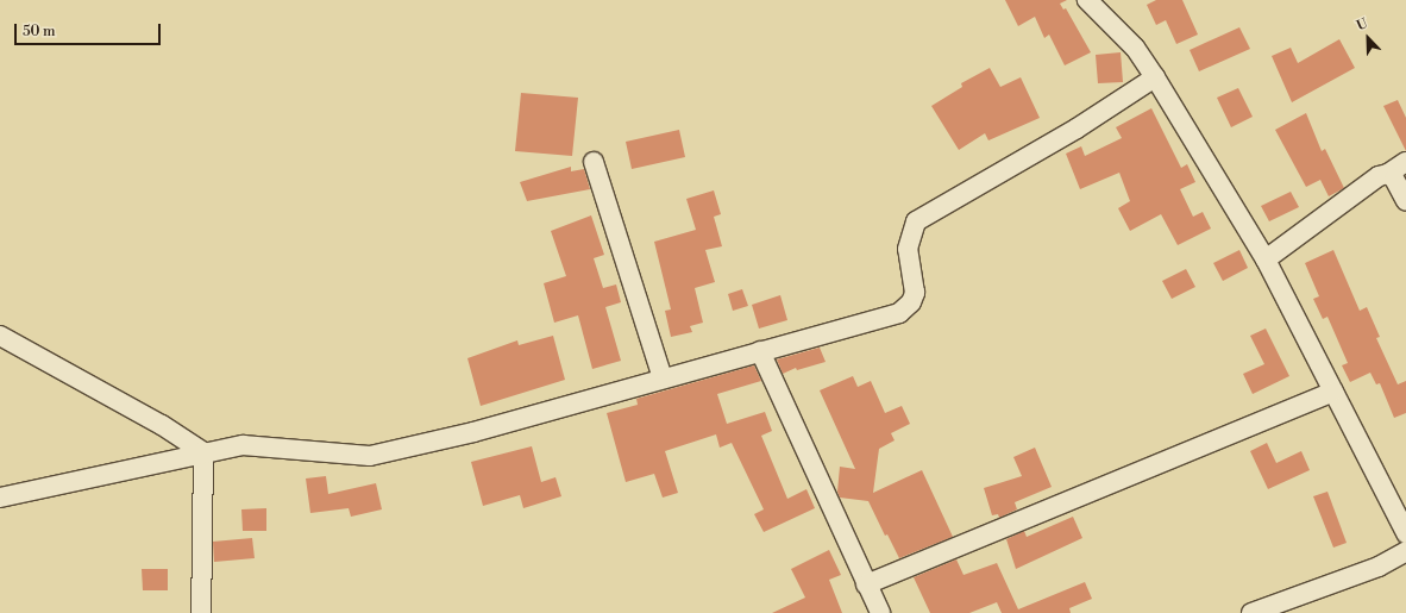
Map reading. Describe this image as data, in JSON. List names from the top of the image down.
{
  "scale_bar": "50 m",
  "north": "top left"
}
